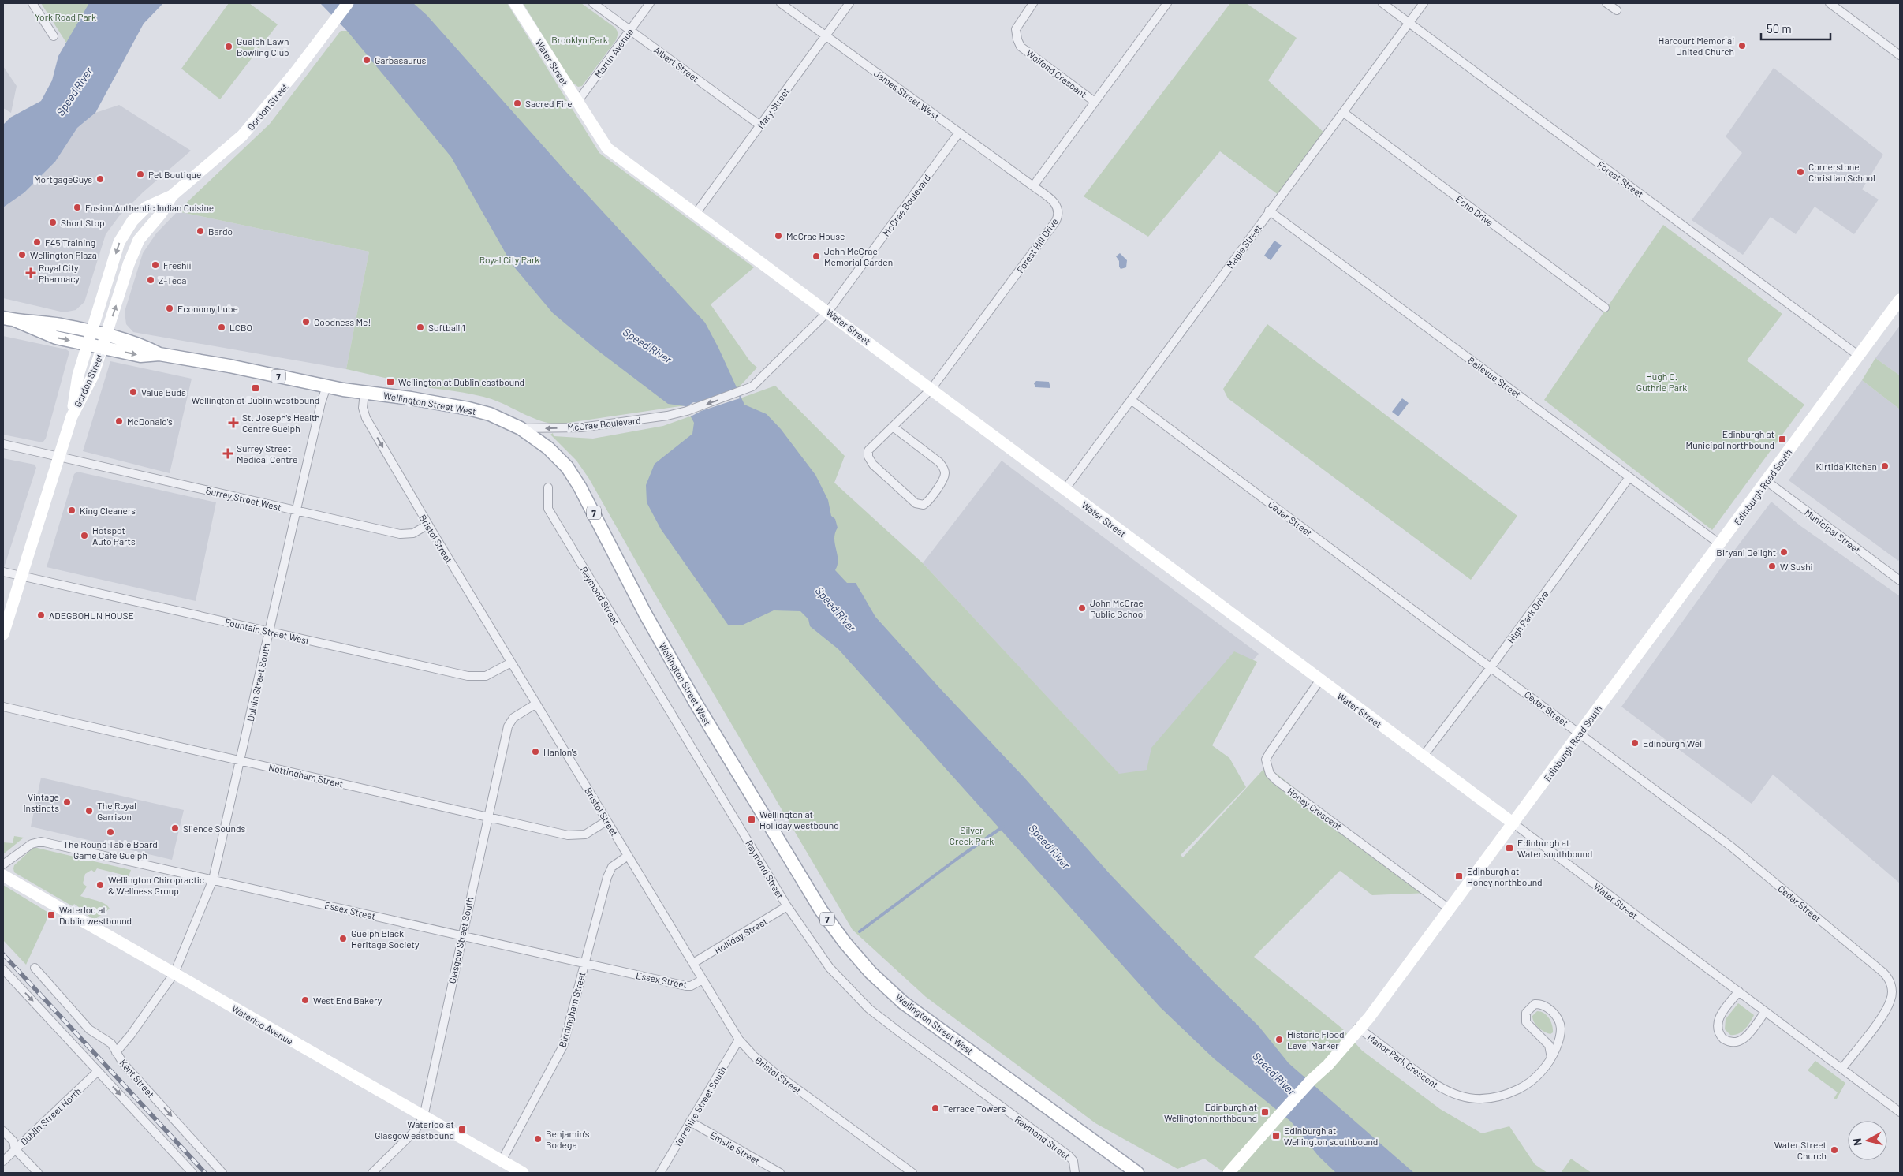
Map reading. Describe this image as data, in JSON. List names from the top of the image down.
{
  "streets": {
    "main road": [
      "Water Street",
      "Gordon Street",
      "7",
      "Wellington Street West",
      "Edinburgh Road South",
      "Waterloo Avenue"
    ],
    "street": [
      "Martin Avenue",
      "Albert Street",
      "Wolfond Crescent",
      "James Street West",
      "Mary Street",
      "Forest Street",
      "McCrae Boulevard",
      "Echo Drive",
      "Forest Hill Drive",
      "Maple Street",
      "Bellevue Street",
      "Surrey Street West",
      "Cedar Street",
      "Municipal Street",
      "Bristol Street",
      "Raymond Street",
      "High Park Drive",
      "Fountain Street West",
      "Dublin Street South",
      "Nottingham Street",
      "Honey Crescent",
      "Essex Street",
      "Holliday Street",
      "Glasgow Street South",
      "Birmingham Street",
      "Manor Park Crescent",
      "Kent Street",
      "Yorkshire Street South",
      "Dublin Street North",
      "Emslie Street"
    ]
  },
  "crossings": [
    ["Martin Avenue", "Water Street"],
    ["Martin Avenue", "Albert Street"],
    ["Water Street", "Mary Street"],
    ["Water Street", "McCrae Boulevard"],
    ["Water Street", "Forest Hill Drive"],
    ["Water Street", "Maple Street"],
    ["Water Street", "Edinburgh Road South"],
    ["Water Street", "Cedar Street"],
    ["Water Street", "High Park Drive"],
    ["Water Street", "Honey Crescent"],
    ["Albert Street", "Mary Street"],
    ["James Street West", "Mary Street"],
    ["James Street West", "McCrae Boulevard"],
    ["James Street West", "Forest Hill Drive"],
    ["Gordon Street", "7"],
    ["Gordon Street", "Wellington Street West"],
    ["Gordon Street", "Surrey Street West"],
    ["Gordon Street", "Fountain Street West"],
    ["Forest Street", "Maple Street"],
    ["Forest Street", "Edinburgh Road South"],
    ["McCrae Boulevard", "Wellington Street West"],
    ["Echo Drive", "Maple Street"],
    ["Maple Street", "Bellevue Street"],
    ["Maple Street", "Cedar Street"],
    ["7", "Wellington Street West"],
    ["Bellevue Street", "Edinburgh Road South"],
    ["Bellevue Street", "High Park Drive"],
    ["Wellington Street West", "Bristol Street"],
    ["Wellington Street West", "Dublin Street South"],
    ["Edinburgh Road South", "Cedar Street"],
    ["Edinburgh Road South", "Municipal Street"],
    ["Edinburgh Road South", "Honey Crescent"],
    ["Edinburgh Road South", "Manor Park Crescent"],
    ["Surrey Street West", "Bristol Street"],
    ["Surrey Street West", "Dublin Street South"],
    ["Cedar Street", "High Park Drive"],
    ["Bristol Street", "Fountain Street West"],
    ["Bristol Street", "Nottingham Street"],
    ["Bristol Street", "Essex Street"],
    ["Bristol Street", "Holliday Street"],
    ["Bristol Street", "Glasgow Street South"],
    ["Bristol Street", "Birmingham Street"],
    ["Bristol Street", "Yorkshire Street South"],
    ["Raymond Street", "Holliday Street"],
    ["Fountain Street West", "Dublin Street South"],
    ["Dublin Street South", "Nottingham Street"],
    ["Dublin Street South", "Essex Street"],
    ["Dublin Street South", "Waterloo Avenue"],
    ["Nottingham Street", "Glasgow Street South"],
    ["Essex Street", "Glasgow Street South"],
    ["Essex Street", "Birmingham Street"],
    ["Glasgow Street South", "Waterloo Avenue"],
    ["Birmingham Street", "Waterloo Avenue"],
    ["Yorkshire Street South", "Emslie Street"]
  ],
  "one_way": ["McCrae Boulevard"],
  "water": ["Speed River"],
  "parks": [
    "York Road Park",
    "Brooklyn Park",
    "Royal City Park",
    "Hugh C. Guthrie Park",
    "Silver Creek Park"
  ],
  "places": {
    "other": [
      "Harcourt Memorial United Church",
      "Guelph Lawn Bowling Club",
      "Garbasaurus",
      "Sacred Fire",
      "Cornerstone Christian School",
      "Pet Boutique",
      "MortgageGuys",
      "Fusion Authentic Indian Cuisine",
      "Short Stop",
      "Bardo",
      "McCrae House",
      "F45 Training",
      "Wellington Plaza",
      "John McCrae Memorial Garden",
      "Freshii",
      "Z-Teca",
      "Economy Lube",
      "Goodness Me!",
      "LCBO",
      "Softball 1",
      "Value Buds",
      "McDonald's",
      "Kirtida Kitchen",
      "King Cleaners",
      "Hotspot Auto Parts",
      "Biryani Delight",
      "W Sushi",
      "John McCrae Public School",
      "ADEGBOHUN HOUSE",
      "Edinburgh Well",
      "Hanlon's",
      "Vintage Instincts",
      "The Royal Garrison",
      "Silence Sounds",
      "The Round Table Board Game Café Guelph",
      "Wellington Chiropractic & Wellness Group",
      "Guelph Black Heritage Society",
      "West End Bakery",
      "Historic Flood Level Marker",
      "Terrace Towers",
      "Benjamin's Bodega",
      "Water Street Church"
    ],
    "health": ["Royal City Pharmacy", "St. Joseph's Health Centre Guelph", "Surrey Street Medical Centre"],
    "transit": [
      "Wellington at Dublin eastbound",
      "Wellington at Dublin westbound",
      "Edinburgh at Municipal northbound",
      "Wellington at Holliday westbound",
      "Edinburgh at Water southbound",
      "Edinburgh at Honey northbound",
      "Waterloo at Dublin westbound",
      "Edinburgh at Wellington northbound",
      "Waterloo at Glasgow eastbound",
      "Edinburgh at Wellington southbound"
    ]
  },
  "scale_bar": "50 m",
  "north": "left"
}
